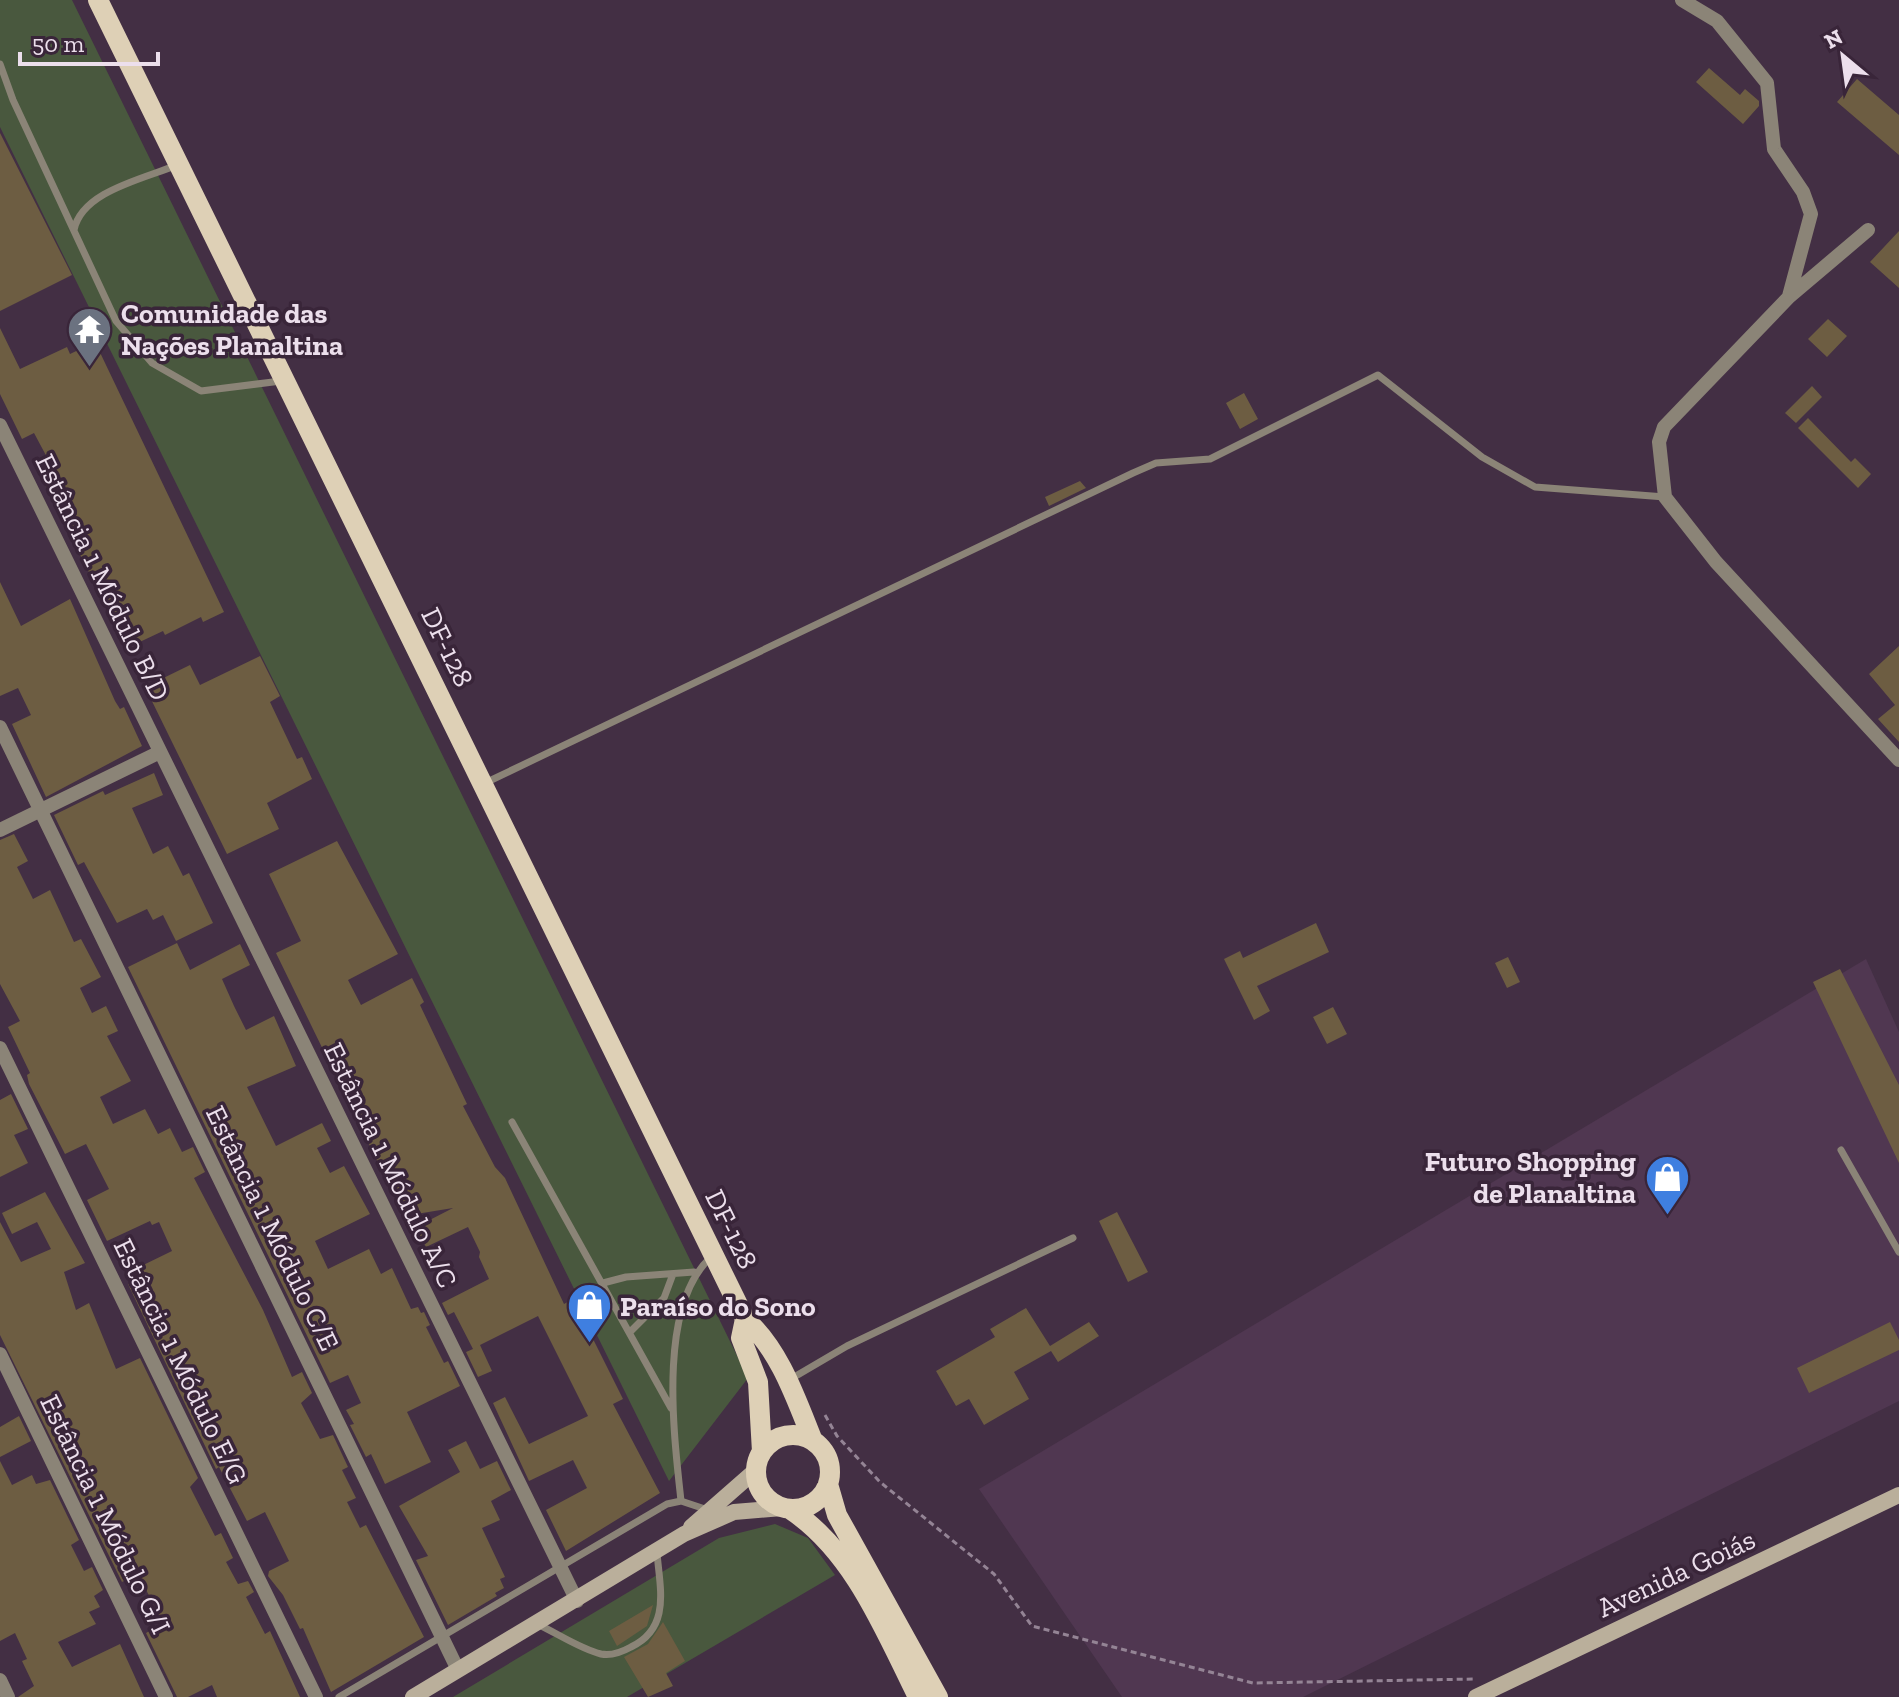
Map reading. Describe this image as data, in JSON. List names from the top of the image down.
{
  "streets": {
    "main road": ["DF-128"],
    "street": [
      "Estância 1 Módulo B/D",
      "Estância 1 Módulo A/C",
      "Estância 1 Módulo C/E",
      "Estância 1 Módulo E/G",
      "Estância 1 Módulo G/I",
      "Avenida Goiás"
    ]
  },
  "crossings": [
    ["Estância 1 Módulo B/D", "Estância 1 Módulo A/C"]
  ],
  "places": {
    "temple": ["Comunidade das Nações Planaltina"],
    "shop": ["Futuro Shopping de Planaltina", "Paraíso do Sono"]
  },
  "scale_bar": "50 m",
  "north": "top left"
}
